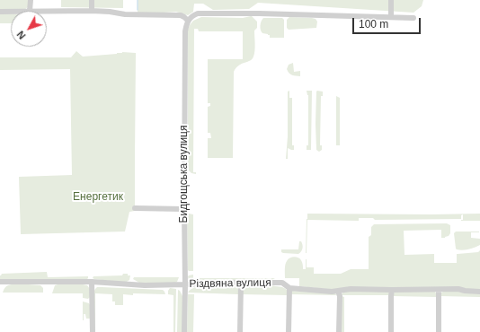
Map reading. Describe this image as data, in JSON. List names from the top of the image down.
{
  "streets": {
    "street": ["Бидгощська вулиця", "Різдвяна вулиця"]
  },
  "crossings": [
    ["Бидгощська вулиця", "Різдвяна вулиця"]
  ],
  "parks": ["Енергетик"],
  "scale_bar": "100 m",
  "north": "bottom left"
}
